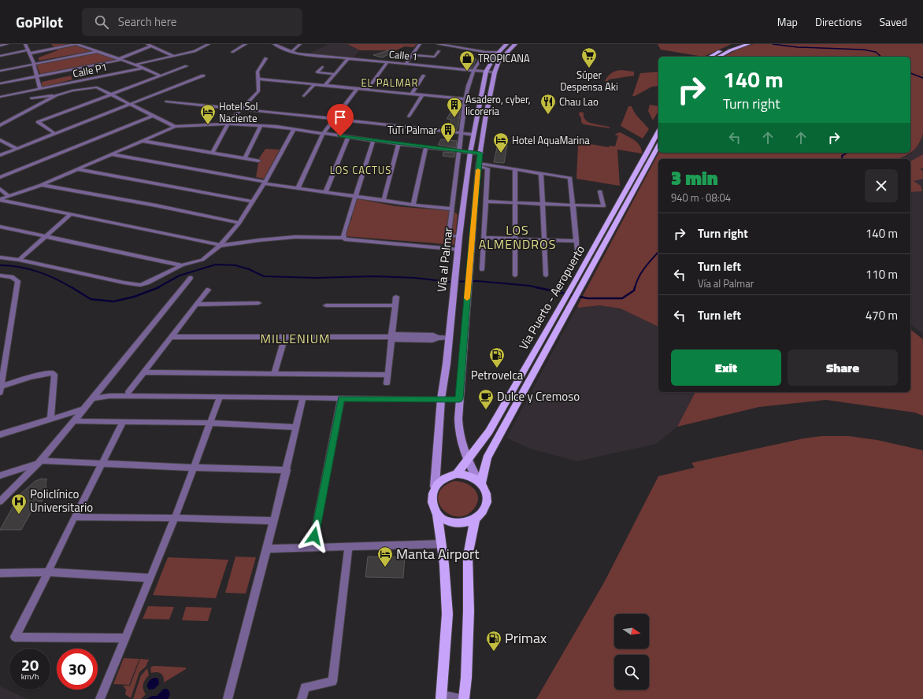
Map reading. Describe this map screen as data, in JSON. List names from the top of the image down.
{
  "streets": {
    "main road": ["Vía al Palmar", "Via Puerto - Aeropuerto"],
    "street": ["Calle 1", "Calle P1"]
  },
  "crossings": [
    ["Calle 1", "Vía al Palmar"],
    ["Vía al Palmar", "Via Puerto - Aeropuerto"]
  ],
  "districts": [
    "EL PALMAR",
    "LOS CACTUS",
    "LOS ALMENDROS",
    "MILLENIUM"
  ],
  "places": {
    "supermarket": ["Súper Despensa Aki"],
    "shop": ["TROPICANA"],
    "restaurant": ["Chau Lao"],
    "building": ["Asadero, cyber, licoreria", "TuTi Palmar"],
    "hotel": ["Hotel Sol Naciente", "Hotel AquaMarina", "Manta Airport"],
    "fuel station": ["Petrovelca", "Primax"],
    "cafe": ["Dulce y Cremoso"],
    "hospital": ["Policlínico Universitario"]
  },
  "north": "right",
  "page": {
    "header": "GoPilot",
    "search": "Search here",
    "nav": ["Map", "Directions", "Saved"],
    "turn": ["140 m", "Turn right"],
    "heading": ["3 min", "940 m · 08:04"],
    "list": [
      {
        "name": "Turn right",
        "value": "140 m"
      },
      {
        "name": "Turn left",
        "note": "Vía al Palmar",
        "value": "110 m"
      },
      {
        "name": "Turn left",
        "value": "470 m"
      }
    ],
    "buttons": ["Exit", "Share"],
    "speed": "20 km/h",
    "limit": "30"
  }
}
